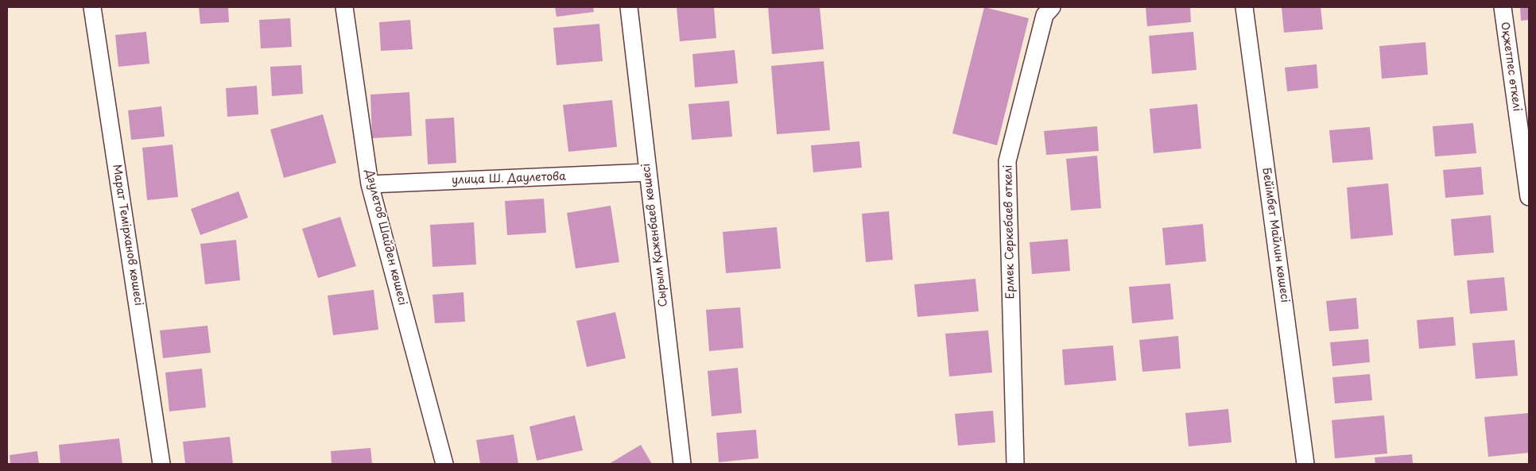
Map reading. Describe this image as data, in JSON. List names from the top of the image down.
{
  "streets": {
    "street": [
      "Оқжетпес өткелі",
      "улица Ш. Даулетова",
      "Ермек Серкебаев өткелі",
      "Марат Темірханов көшесі",
      "Сырым Қаженбаев көшесі",
      "Бейімбет Майлин көшесі",
      "Дәулетов Шайден көшесі"
    ]
  },
  "crossings": [
    ["улица Ш. Даулетова", "Сырым Қаженбаев көшесі"],
    ["улица Ш. Даулетова", "Дәулетов Шайден көшесі"]
  ]
}
